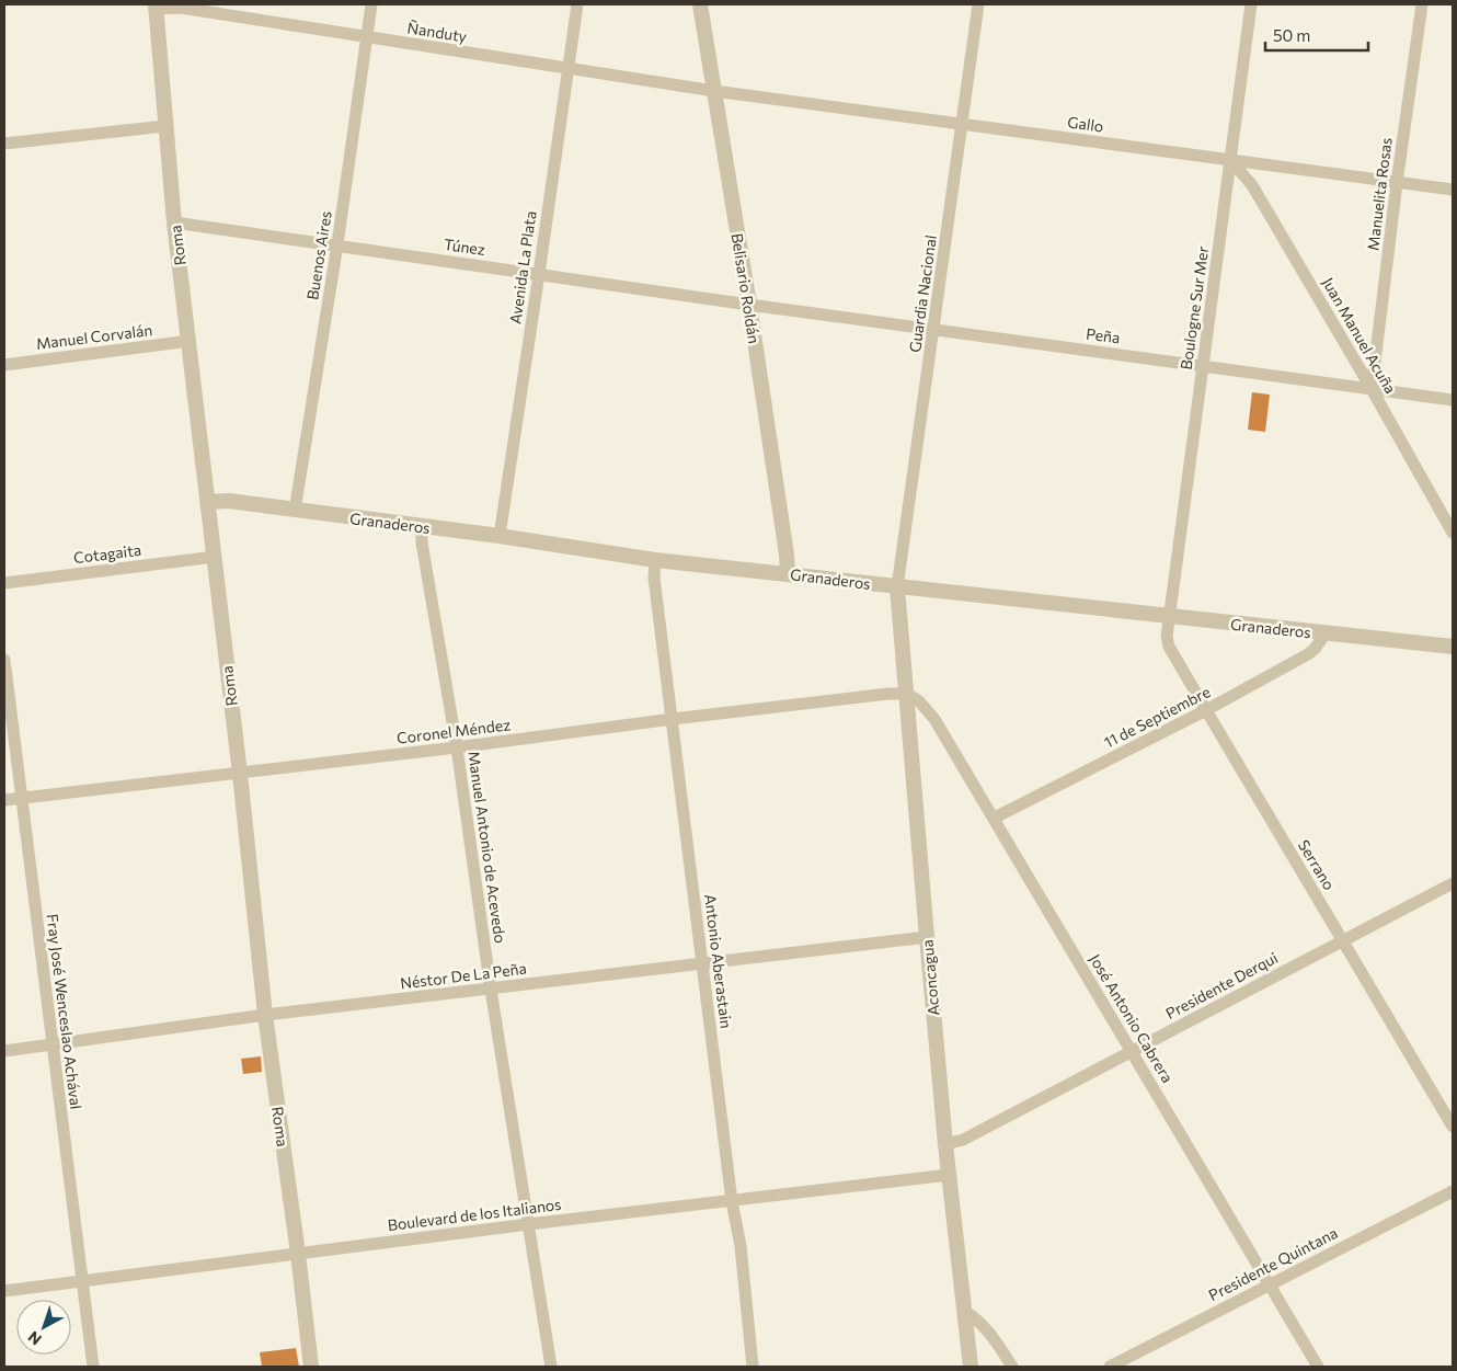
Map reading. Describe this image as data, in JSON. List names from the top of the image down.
{
  "streets": {
    "street": [
      "Ñanduty",
      "Gallo",
      "Manuelita Rosas",
      "Roma",
      "Túnez",
      "Buenos Aires",
      "Avenida La Plata",
      "Belisario Roldán",
      "Guardia Nacional",
      "Boulogne Sur Mer",
      "Peña",
      "Juan Manuel Acuña",
      "Manuel Corvalán",
      "Granaderos",
      "Cotagaita",
      "11 de Septiembre",
      "Coronel Méndez",
      "Manuel Antonio de Acevedo",
      "Serrano",
      "Antonio Aberastain",
      "Néstor De La Peña",
      "Aconcagua",
      "Presidente Derqui",
      "Fray José Wenceslao Achával",
      "José Antonio Cabrera",
      "Boulevard de los Italianos",
      "Presidente Quintana"
    ]
  },
  "crossings": [
    ["Ñanduty", "Gallo"],
    ["Ñanduty", "Roma"],
    ["Ñanduty", "Buenos Aires"],
    ["Ñanduty", "Avenida La Plata"],
    ["Ñanduty", "Belisario Roldán"],
    ["Gallo", "Manuelita Rosas"],
    ["Gallo", "Belisario Roldán"],
    ["Gallo", "Guardia Nacional"],
    ["Gallo", "Boulogne Sur Mer"],
    ["Gallo", "Juan Manuel Acuña"],
    ["Manuelita Rosas", "Peña"],
    ["Manuelita Rosas", "Juan Manuel Acuña"],
    ["Roma", "Túnez"],
    ["Roma", "Manuel Corvalán"],
    ["Roma", "Granaderos"],
    ["Roma", "Cotagaita"],
    ["Roma", "Coronel Méndez"],
    ["Roma", "Néstor De La Peña"],
    ["Roma", "Boulevard de los Italianos"],
    ["Túnez", "Buenos Aires"],
    ["Túnez", "Avenida La Plata"],
    ["Túnez", "Belisario Roldán"],
    ["Túnez", "Peña"],
    ["Buenos Aires", "Granaderos"],
    ["Avenida La Plata", "Granaderos"],
    ["Belisario Roldán", "Peña"],
    ["Belisario Roldán", "Granaderos"],
    ["Guardia Nacional", "Peña"],
    ["Guardia Nacional", "Granaderos"],
    ["Guardia Nacional", "Aconcagua"],
    ["Boulogne Sur Mer", "Peña"],
    ["Boulogne Sur Mer", "Juan Manuel Acuña"],
    ["Boulogne Sur Mer", "Granaderos"],
    ["Boulogne Sur Mer", "Serrano"],
    ["Peña", "Juan Manuel Acuña"],
    ["Granaderos", "11 de Septiembre"],
    ["Granaderos", "Manuel Antonio de Acevedo"],
    ["Granaderos", "Serrano"],
    ["Granaderos", "Antonio Aberastain"],
    ["Granaderos", "Aconcagua"],
    ["11 de Septiembre", "Serrano"],
    ["11 de Septiembre", "José Antonio Cabrera"],
    ["Coronel Méndez", "Manuel Antonio de Acevedo"],
    ["Coronel Méndez", "Antonio Aberastain"],
    ["Coronel Méndez", "Aconcagua"],
    ["Coronel Méndez", "Fray José Wenceslao Achával"],
    ["Coronel Méndez", "José Antonio Cabrera"],
    ["Manuel Antonio de Acevedo", "Néstor De La Peña"],
    ["Manuel Antonio de Acevedo", "Boulevard de los Italianos"],
    ["Serrano", "Presidente Derqui"],
    ["Antonio Aberastain", "Néstor De La Peña"],
    ["Antonio Aberastain", "Boulevard de los Italianos"],
    ["Néstor De La Peña", "Aconcagua"],
    ["Néstor De La Peña", "Fray José Wenceslao Achával"],
    ["Aconcagua", "Presidente Derqui"],
    ["Aconcagua", "José Antonio Cabrera"],
    ["Aconcagua", "Boulevard de los Italianos"],
    ["Presidente Derqui", "José Antonio Cabrera"],
    ["Fray José Wenceslao Achával", "Boulevard de los Italianos"],
    ["José Antonio Cabrera", "Presidente Quintana"]
  ],
  "scale_bar": "50 m",
  "north": "bottom left"
}
